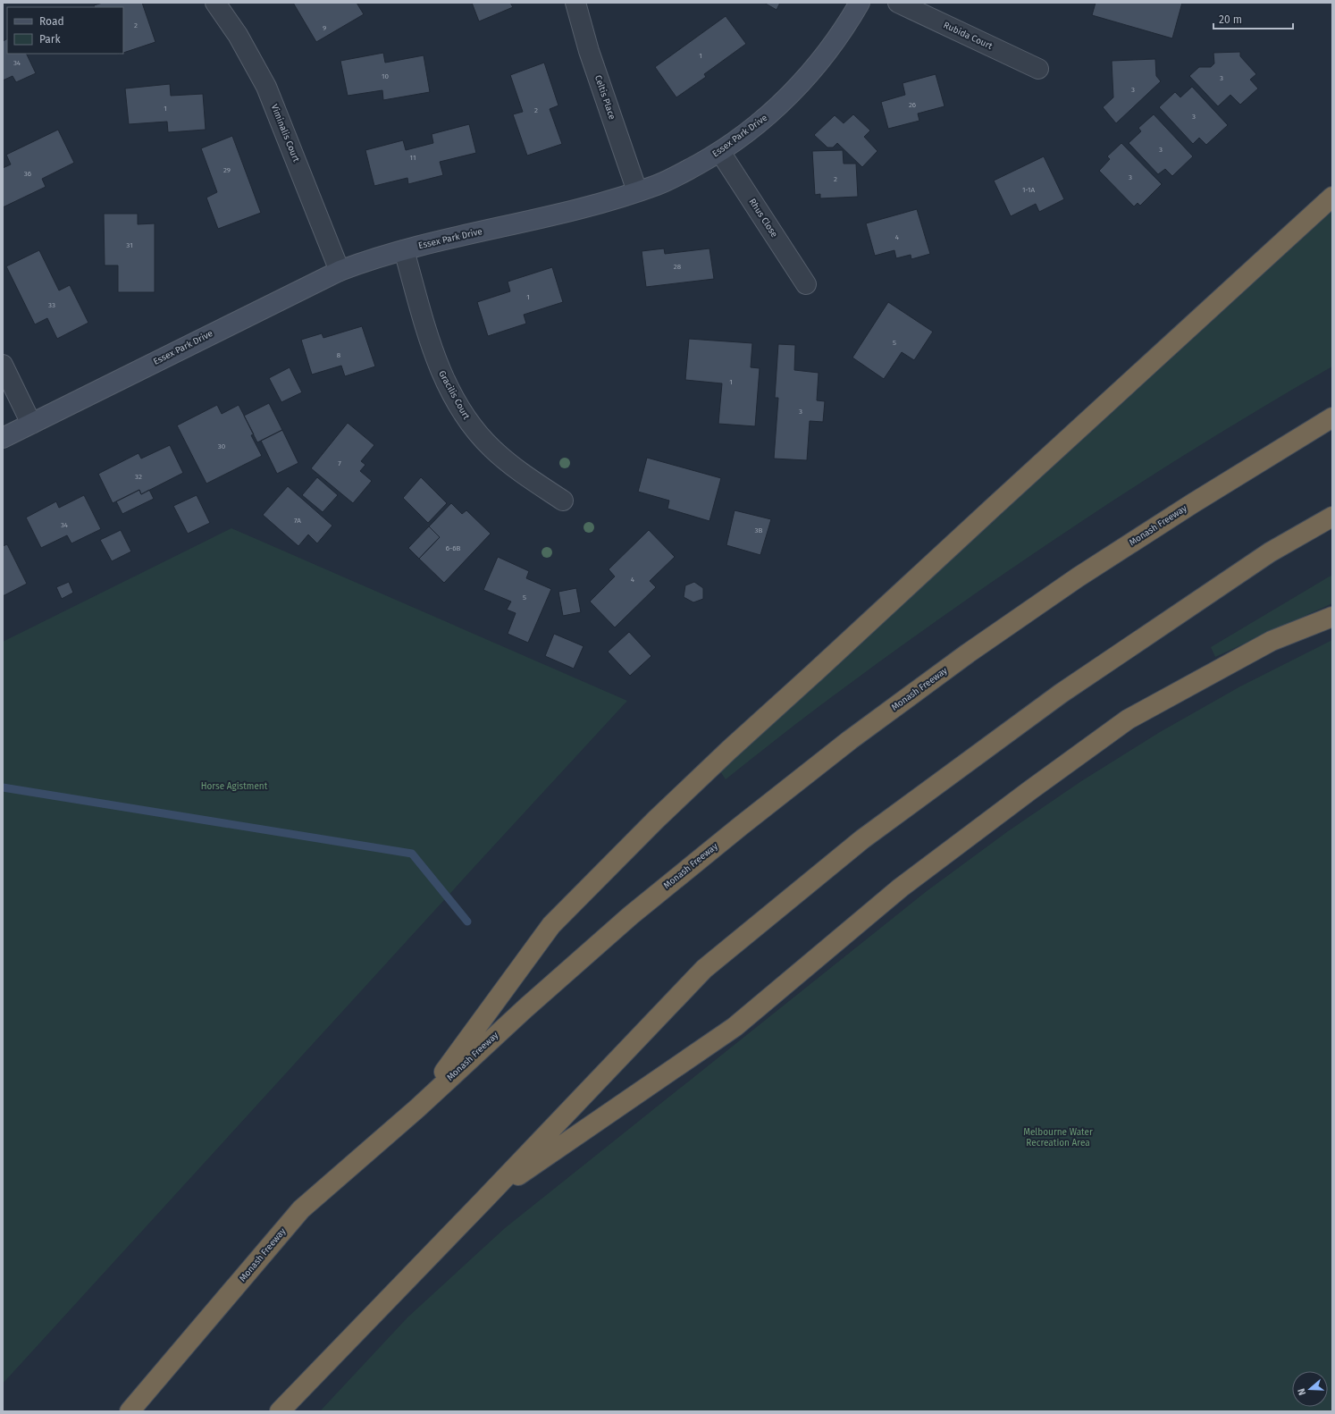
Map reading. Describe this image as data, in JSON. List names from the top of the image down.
{
  "streets": {
    "highway": ["Monash Freeway"],
    "street": [
      "Rubida Court",
      "Celtis Place",
      "Viminalis Court",
      "Essex Park Drive",
      "Rhus Close",
      "Gracilis Court"
    ]
  },
  "crossings": [
    ["Celtis Place", "Essex Park Drive"],
    ["Viminalis Court", "Essex Park Drive"],
    ["Essex Park Drive", "Rhus Close"],
    ["Essex Park Drive", "Gracilis Court"]
  ],
  "parks": ["Horse Agistment", "Melbourne Water Recreation Area"],
  "house_numbers": [
    "2",
    "9",
    "1",
    "34",
    "10",
    "3",
    "3",
    "26",
    "1",
    "2",
    "3",
    "3",
    "11",
    "29",
    "36",
    "3",
    "2",
    "1-1A",
    "4",
    "31",
    "28",
    "1",
    "33",
    "5",
    "8",
    "1",
    "3",
    "30",
    "7",
    "32",
    "7A",
    "34",
    "3B",
    "6-6B",
    "4",
    "5"
  ],
  "legend": ["Road", "Park"],
  "scale_bar": "20 m",
  "north": "left"
}
